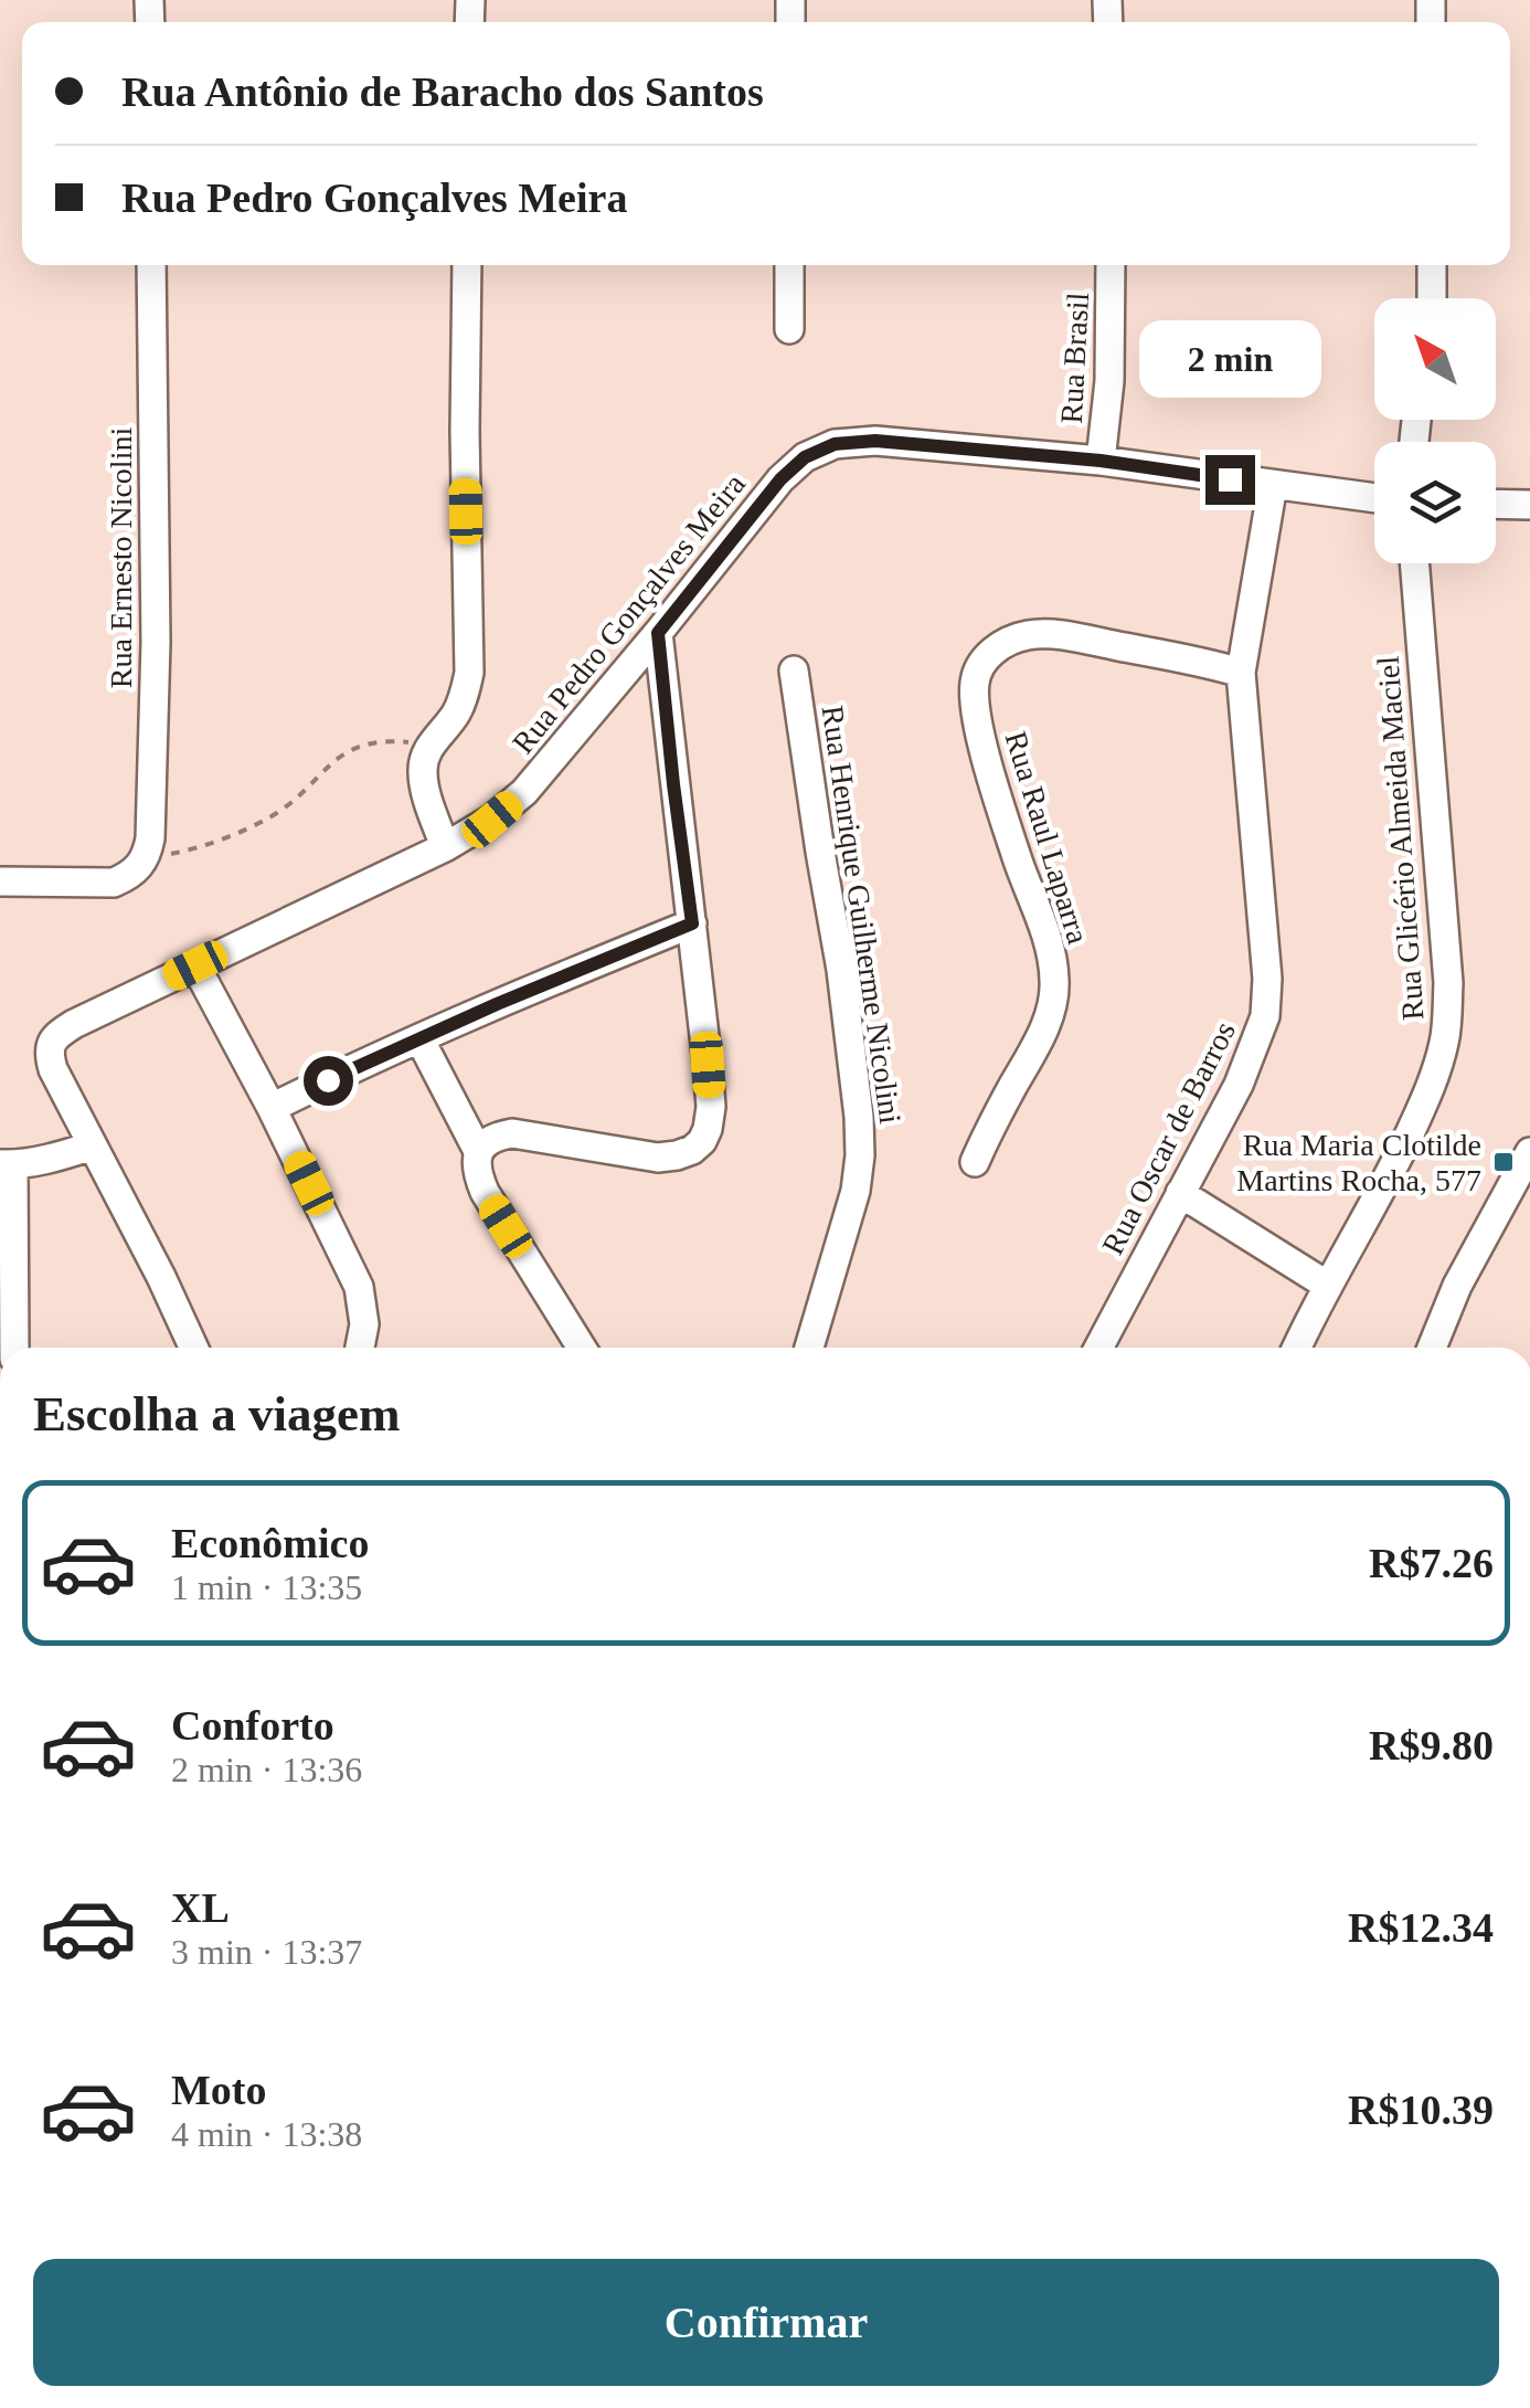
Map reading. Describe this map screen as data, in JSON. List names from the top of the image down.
{
  "streets": {
    "street": [
      "Rua Brasil",
      "Rua Ernesto Nicolini",
      "Rua Pedro Gonçalves Meira",
      "Rua Raul Laparra",
      "Rua Glicério Almeida Maciel",
      "Rua Henrique Guilherme Nicolini",
      "Rua Oscar de Barros"
    ]
  },
  "crossings": [
    ["Rua Brasil", "Rua Pedro Gonçalves Meira"],
    ["Rua Pedro Gonçalves Meira", "Rua Oscar de Barros"],
    ["Rua Raul Laparra", "Rua Oscar de Barros"]
  ],
  "places": {
    "transit": ["Rua Maria Clotilde Martins Rocha, 577"]
  },
  "north": "top left",
  "page": {
    "banner": ["Rua Antônio de Baracho dos Santos", "Rua Pedro Gonçalves Meira"],
    "bubble": "2 min",
    "heading": "Escolha a viagem",
    "list": [
      {
        "name": "Econômico",
        "note": "1 min · 13:35",
        "value": "R$7.26"
      },
      {
        "name": "Conforto",
        "note": "2 min · 13:36",
        "value": "R$9.80"
      },
      {
        "name": "XL",
        "note": "3 min · 13:37",
        "value": "R$12.34"
      },
      {
        "name": "Moto",
        "note": "4 min · 13:38",
        "value": "R$10.39"
      }
    ],
    "buttons": "Confirmar"
  }
}
